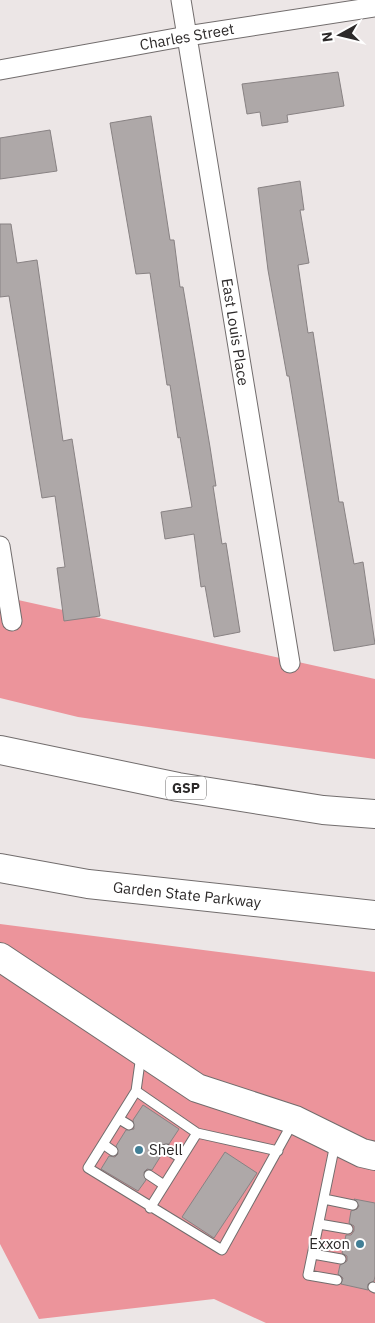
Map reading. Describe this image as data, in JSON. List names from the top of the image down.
{
  "streets": {
    "highway": ["GSP", "Garden State Parkway"],
    "street": ["Charles Street", "East Louis Place"]
  },
  "crossings": [
    ["Charles Street", "East Louis Place"]
  ],
  "places": ["Shell", "Exxon"],
  "north": "left"
}
